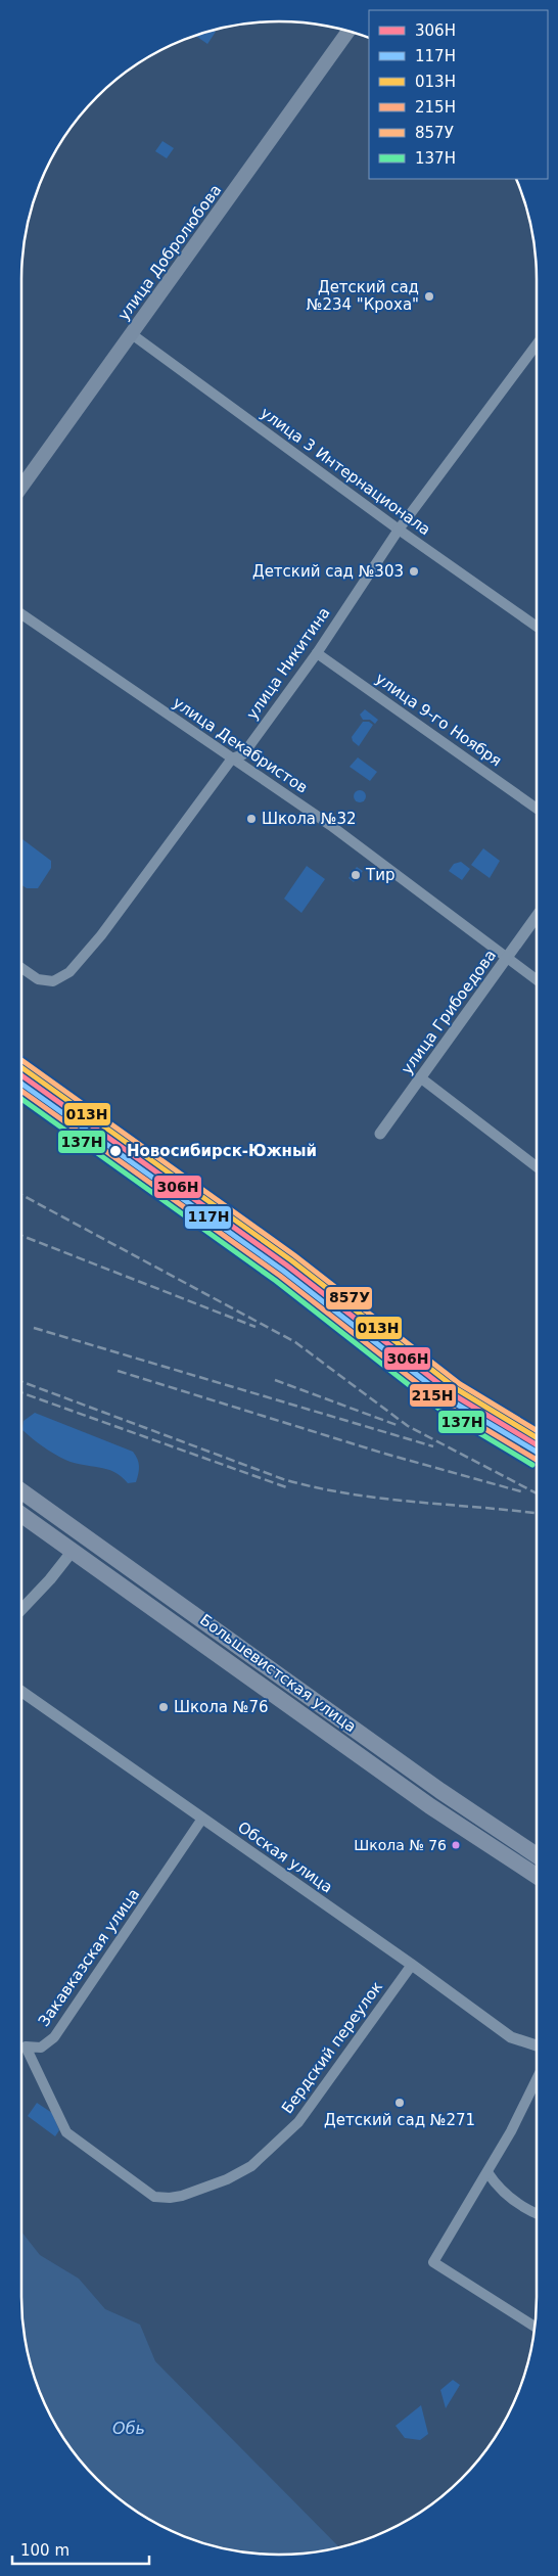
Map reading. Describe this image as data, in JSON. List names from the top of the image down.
{
  "streets": {
    "highway": ["Большевистская улица"],
    "main road": ["улица Добролюбова"],
    "street": [
      "улица 3 Интернационала",
      "улица Никитина",
      "улица 9-го Ноября",
      "улица Декабристов",
      "улица Грибоедова",
      "Обская улица",
      "Закавказская улица",
      "Бердский переулок"
    ]
  },
  "crossings": [
    ["улица Добролюбова", "улица 3 Интернационала"],
    ["улица 3 Интернационала", "улица Никитина"],
    ["улица Никитина", "улица 9-го Ноября"],
    ["улица Никитина", "улица Декабристов"],
    ["улица Декабристов", "улица Грибоедова"],
    ["Обская улица", "Закавказская улица"],
    ["Обская улица", "Бердский переулок"],
    ["Закавказская улица", "Бердский переулок"]
  ],
  "water": ["Обь"],
  "places": [
    "Детский сад №234 \"Кроха\"",
    "Детский сад №303",
    "Школа №32",
    "Тир",
    "Новосибирск-Южный",
    "Школа №76",
    "Школа № 76",
    "Детский сад №271"
  ],
  "lines": [
    "transit line 857У",
    "transit line 013Н",
    "transit line 306Н",
    "transit line 117Н",
    "transit line 215Н",
    "transit line 137Н"
  ],
  "legend": [
    "306Н",
    "117Н",
    "013Н",
    "215Н",
    "857У",
    "137Н"
  ],
  "scale_bar": "100 m"
}
